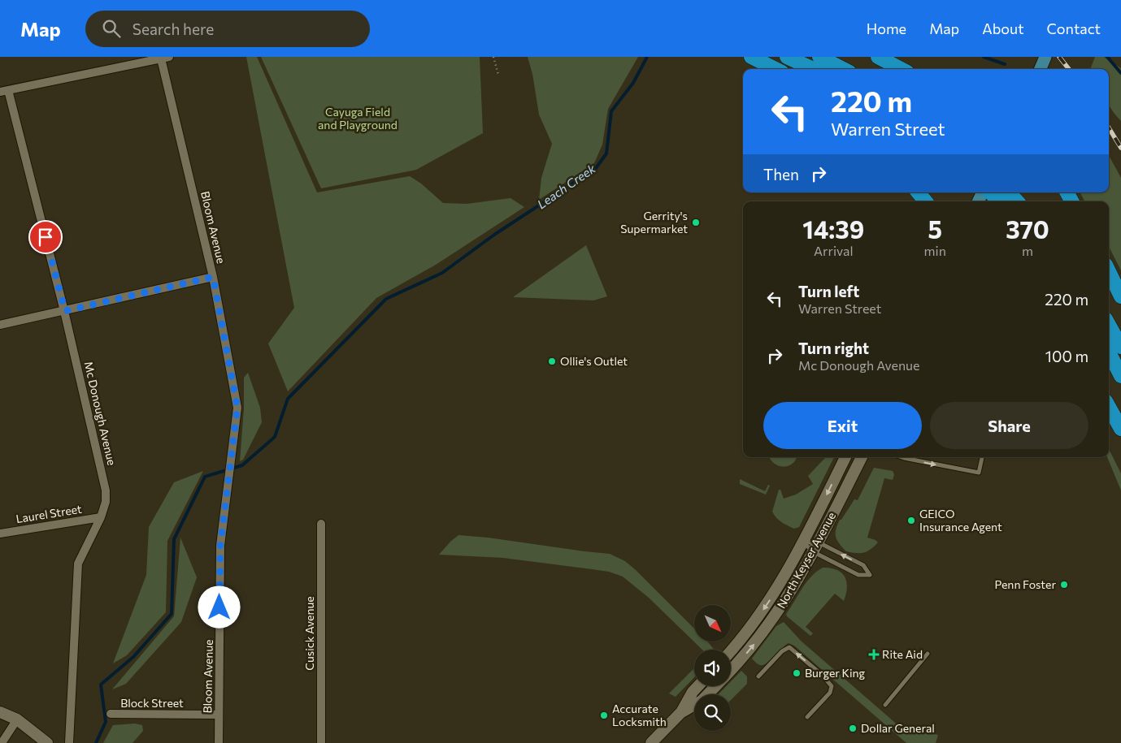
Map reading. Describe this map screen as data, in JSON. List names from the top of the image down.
{
  "streets": {
    "main road": ["North Keyser Avenue"],
    "street": [
      "Bloom Avenue",
      "Mc Donough Avenue",
      "Laurel Street",
      "Cusick Avenue",
      "Block Street"
    ]
  },
  "crossings": [
    ["Bloom Avenue", "Block Street"],
    ["Mc Donough Avenue", "Laurel Street"]
  ],
  "water": ["Leach Creek"],
  "parks": ["Cayuga Field and Playground"],
  "places": {
    "other": [
      "Gerrity's Supermarket",
      "Ollie's Outlet",
      "GEICO Insurance Agent",
      "Penn Foster",
      "Burger King",
      "Accurate Locksmith",
      "Dollar General"
    ],
    "health": ["Rite Aid"]
  },
  "north": "bottom right",
  "page": {
    "header": "Map",
    "search": "Search here",
    "nav": [
      "Home",
      "Map",
      "About",
      "Contact"
    ],
    "turn": ["220 m", "Warren Street"],
    "then": "Then",
    "eta": [
      "14:39",
      "Arrival",
      "5",
      "min",
      "370",
      "m"
    ],
    "list": [
      {
        "name": "Turn left",
        "note": "Warren Street",
        "value": "220 m"
      },
      {
        "name": "Turn right",
        "note": "Mc Donough Avenue",
        "value": "100 m"
      }
    ],
    "buttons": ["Exit", "Share"]
  }
}
